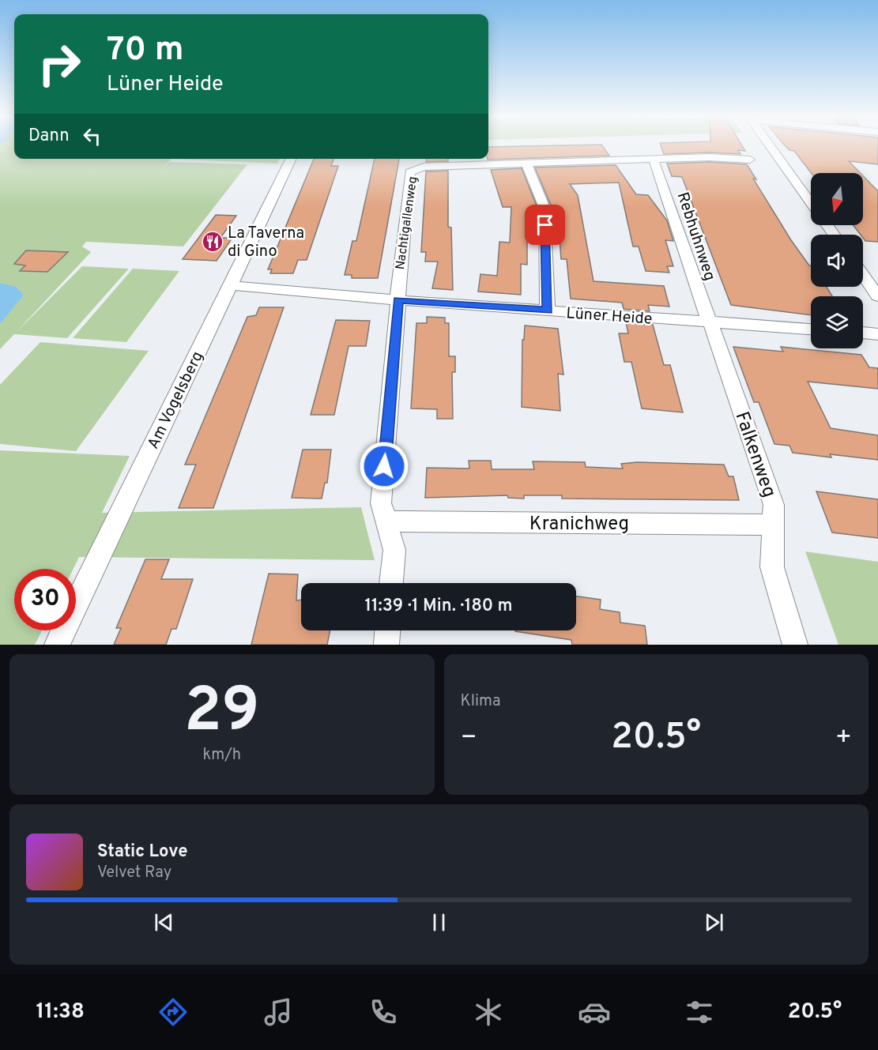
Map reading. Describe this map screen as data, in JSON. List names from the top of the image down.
{
  "streets": {
    "street": [
      "Nachtigallenweg",
      "Rebhuhnweg",
      "Lüner Heide",
      "Am Vogelsberg",
      "Falkenweg",
      "Kranichweg"
    ]
  },
  "crossings": [
    ["Nachtigallenweg", "Rebhuhnweg"],
    ["Nachtigallenweg", "Lüner Heide"],
    ["Rebhuhnweg", "Lüner Heide"],
    ["Rebhuhnweg", "Falkenweg"],
    ["Lüner Heide", "Am Vogelsberg"],
    ["Lüner Heide", "Falkenweg"],
    ["Falkenweg", "Kranichweg"]
  ],
  "places": {
    "restaurant": ["La Taverna di Gino"]
  },
  "north": "bottom",
  "page": {
    "turn": ["70 m", "Lüner Heide"],
    "then": "Dann",
    "limit": "30",
    "trip": "11:39 · 1 Min. · 180 m",
    "tile": [
      ["29", "km/h"],
      "Klima"
    ],
    "heat": ["−", "20.5°", "+"],
    "song": ["Static Love", "Velvet Ray"],
    "tabs": ["11:38", "20.5°"]
  }
}
